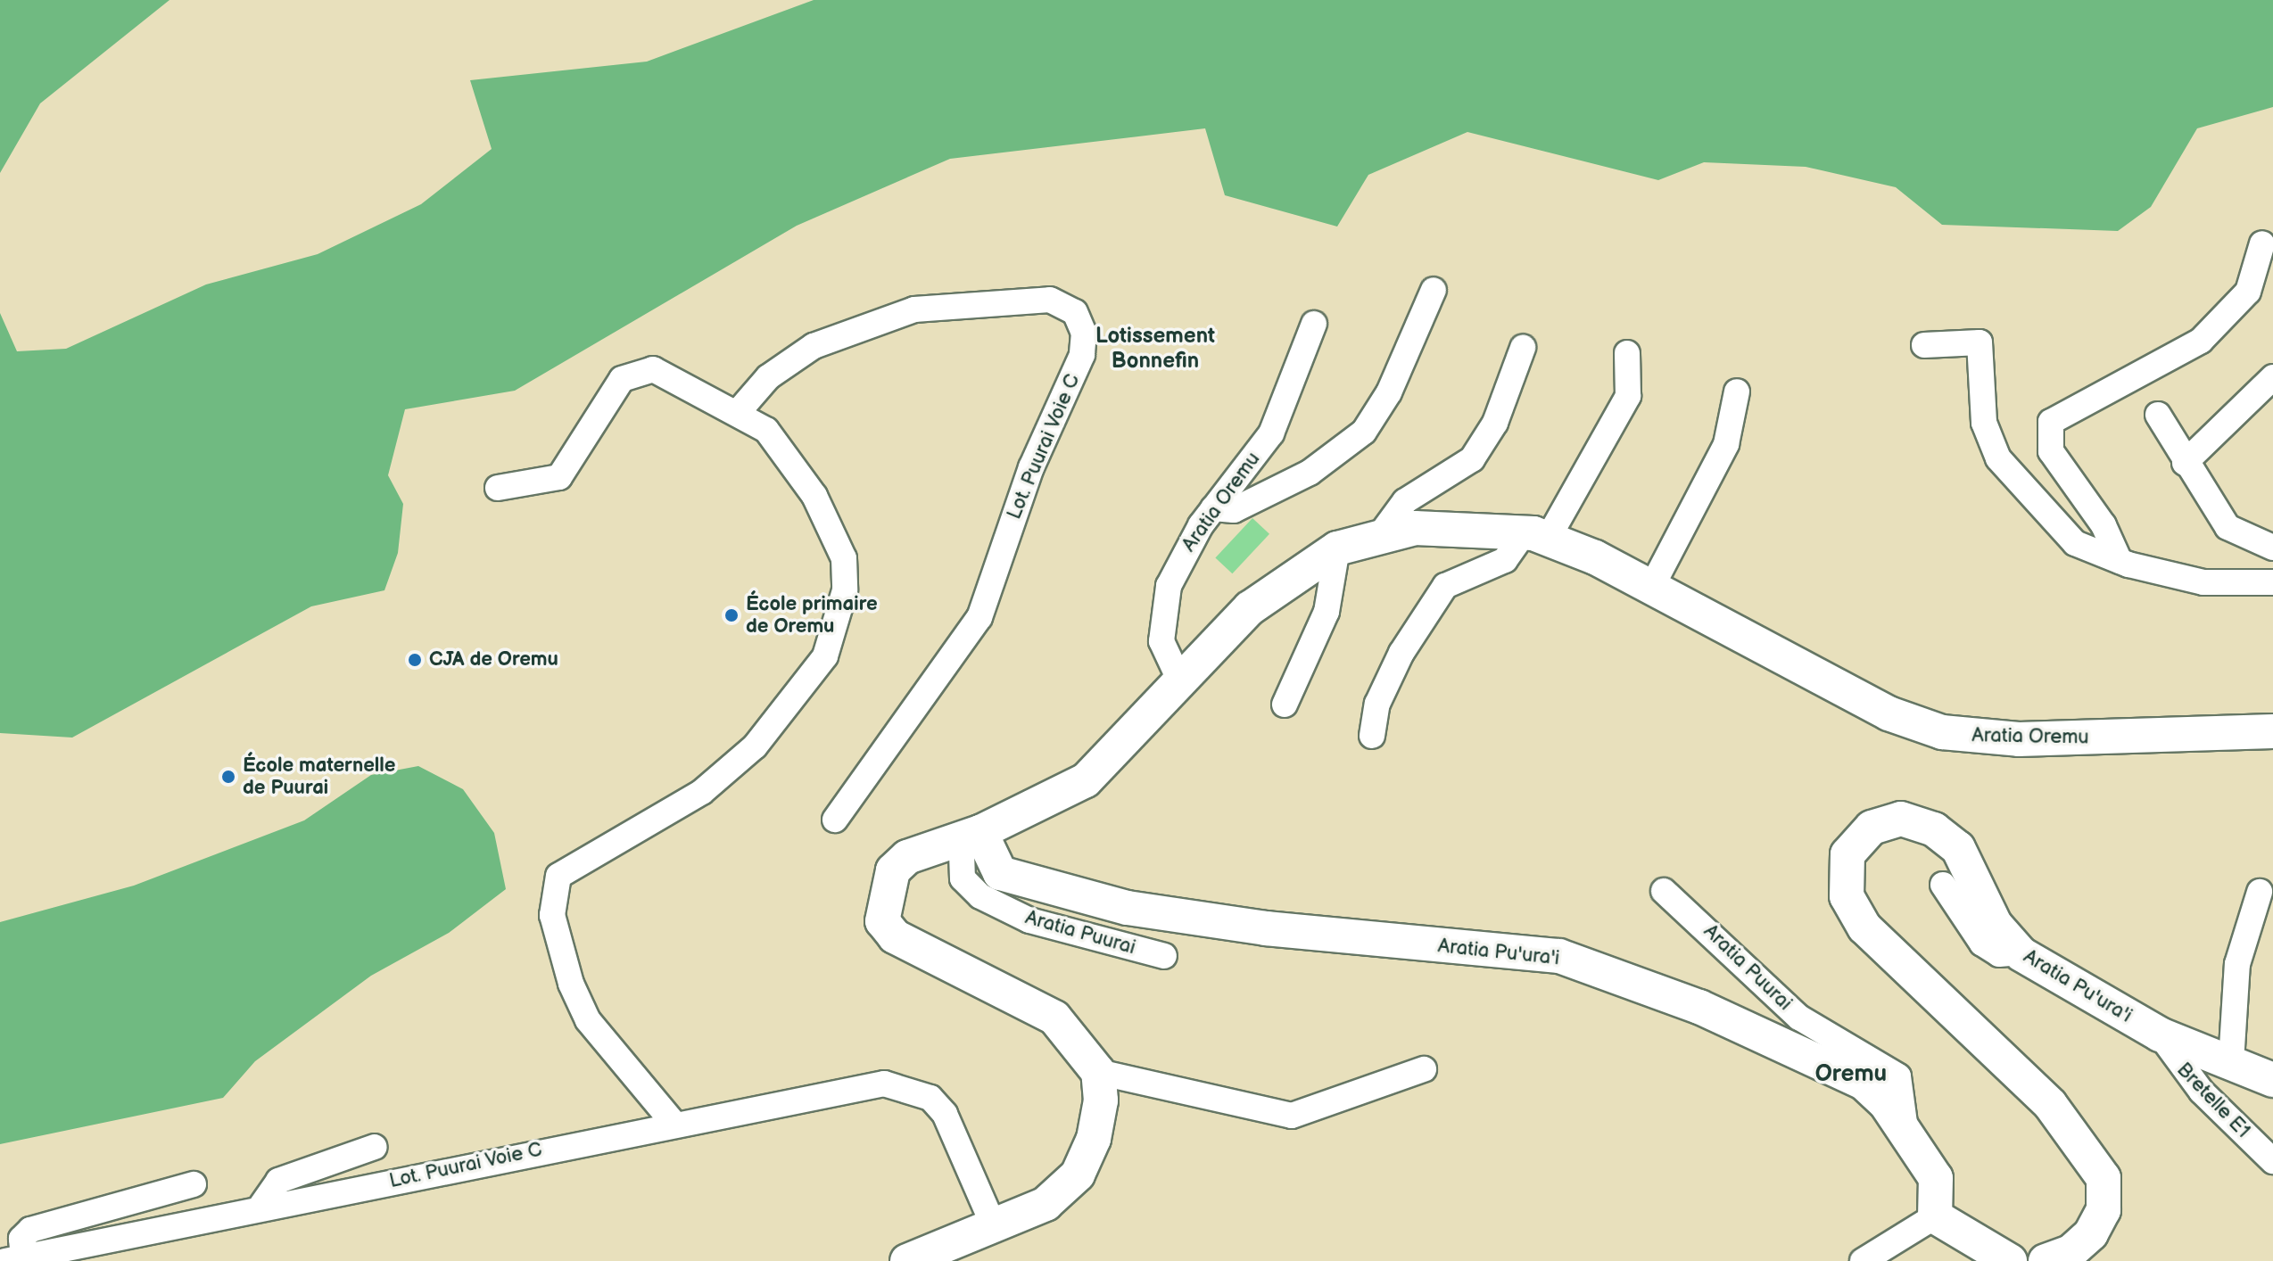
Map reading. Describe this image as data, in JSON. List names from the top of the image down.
{
  "streets": {
    "main road": ["Aratia Oremu", "Aratia Pu'ura'i"],
    "street": ["Lot. Puurai Voie C", "Aratia Puurai", "Bretelle E1"]
  },
  "crossings": [
    ["Aratia Oremu", "Aratia Puurai"],
    ["Aratia Oremu", "Aratia Pu'ura'i"],
    ["Aratia Puurai", "Aratia Pu'ura'i"],
    ["Aratia Pu'ura'i", "Bretelle E1"]
  ],
  "districts": ["Lotissement Bonnefin", "Oremu"],
  "places": ["École primaire de Oremu", "CJA de Oremu", "École maternelle de Puurai"]
}
